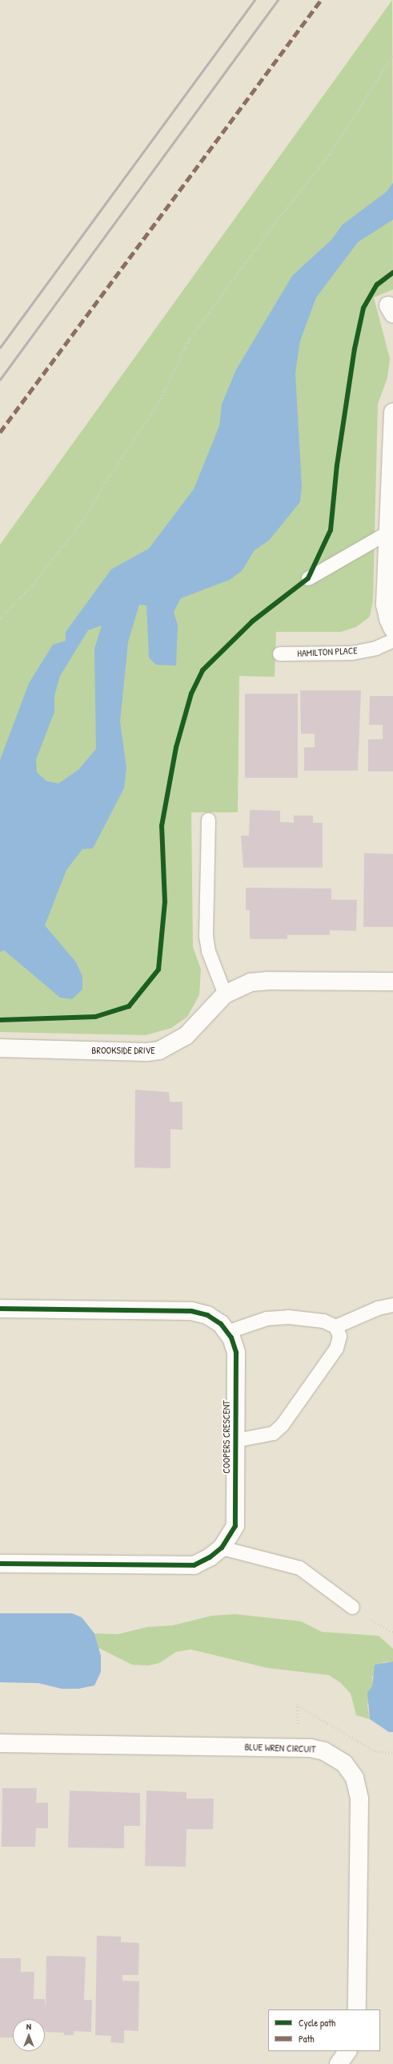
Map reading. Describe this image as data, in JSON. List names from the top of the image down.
{
  "streets": {
    "street": ["BROOKSIDE DRIVE", "COOPERS CRESCENT", "BLUE WREN CIRCUIT"],
    "lane": ["HAMILTON PLACE"]
  },
  "legend": ["Cycle path", "Path"],
  "north": "top"
}
